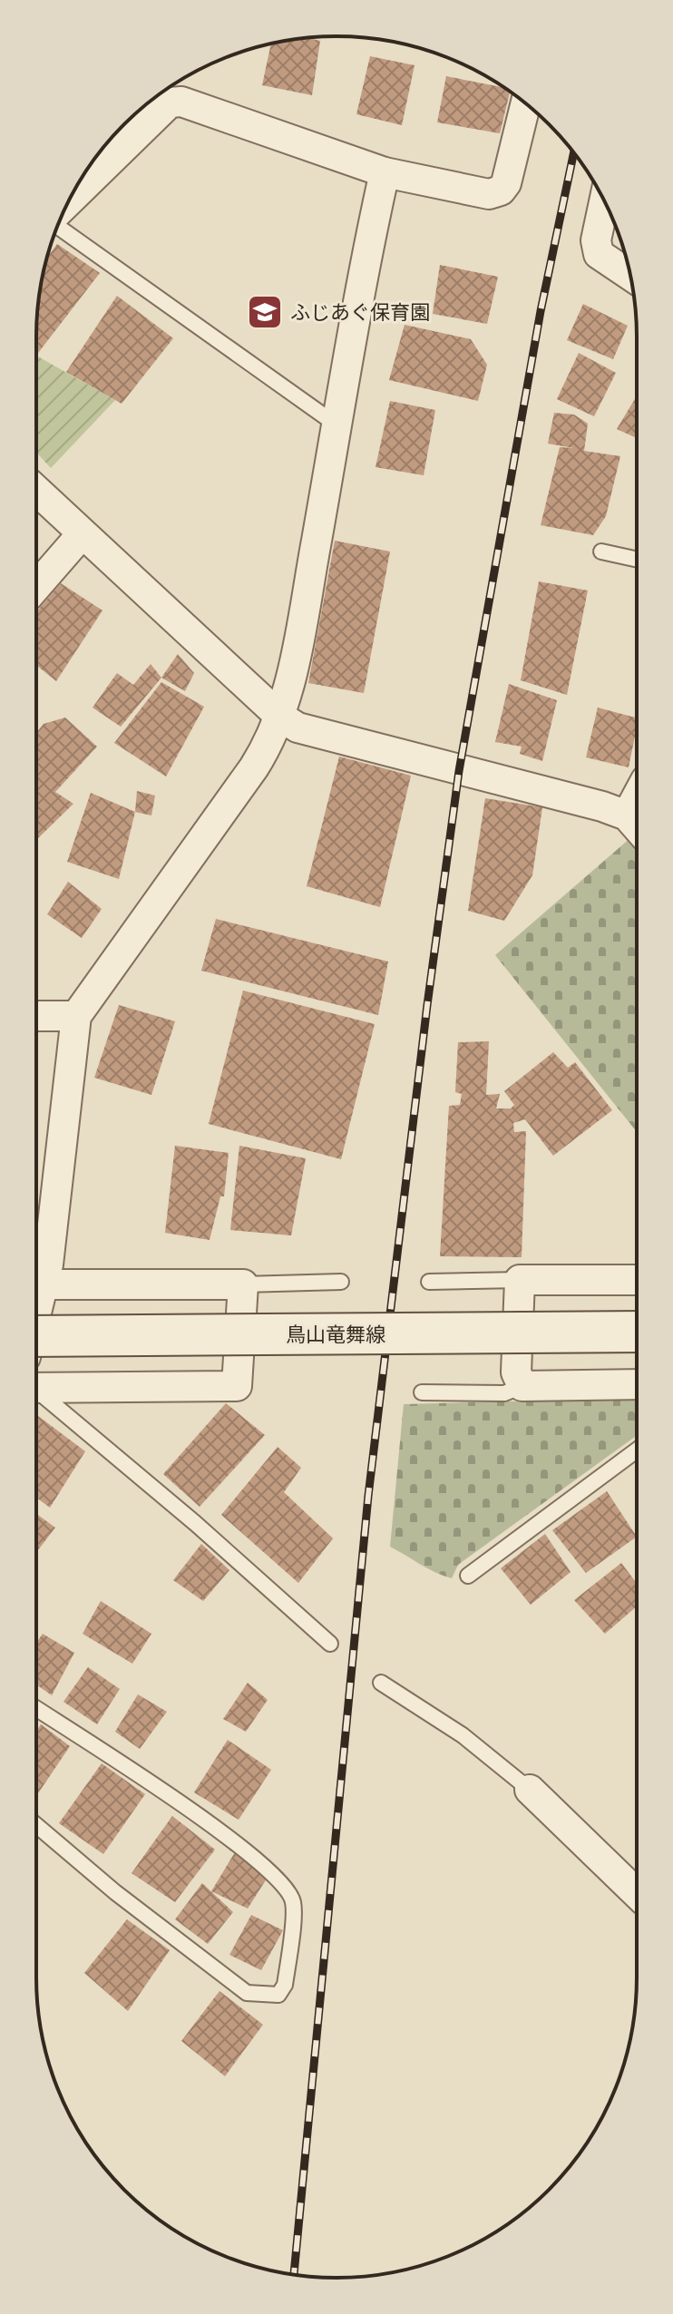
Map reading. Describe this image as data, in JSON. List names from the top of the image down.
{
  "streets": {
    "main road": ["鳥山竜舞線"]
  },
  "places": {
    "school or university": ["ふじあぐ保育園"]
  }
}
